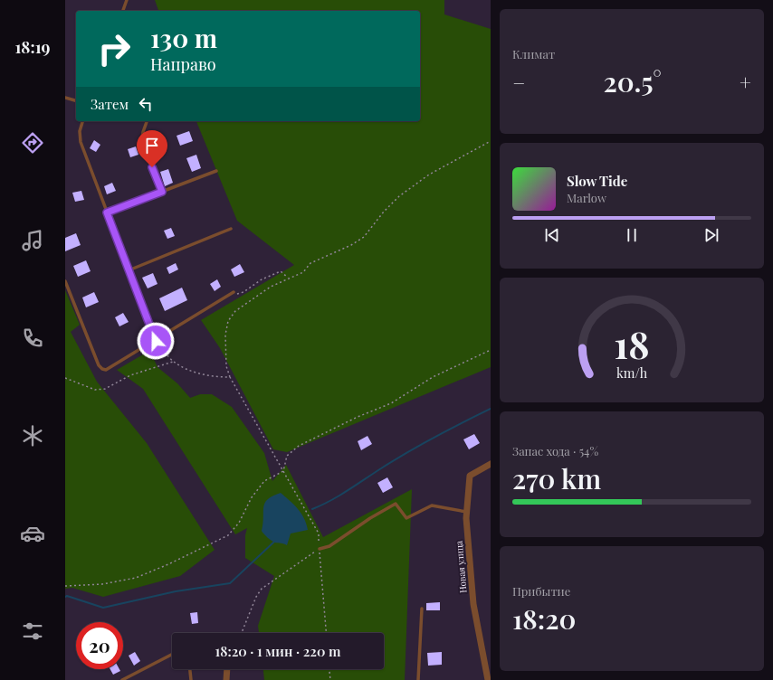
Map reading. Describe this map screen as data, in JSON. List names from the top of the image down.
{
  "streets": {
    "street": ["Новая улица"]
  },
  "page": {
    "tabs": "18:19",
    "tile": [
      "Климат",
      ["Запас хода · 54%", "270 km"],
      ["Прибытие", "18:20"]
    ],
    "turn": ["130 m", "Направо"],
    "heat": ["−", "20.5°", "+"],
    "then": "Затем",
    "song": ["Slow Tide", "Marlow"],
    "limit": "20",
    "trip": "18:20 · 1 мин · 220 m",
    "gauge": ["18", "km/h"]
  }
}
